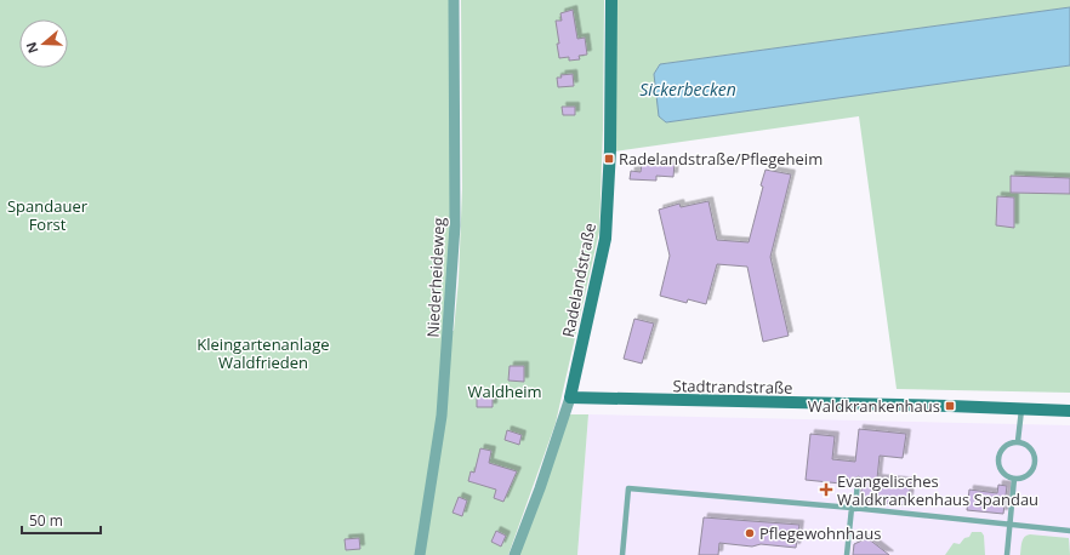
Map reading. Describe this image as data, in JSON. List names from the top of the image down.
{
  "streets": {
    "street": ["Niederheideweg", "Radelandstraße", "Stadtrandstraße"]
  },
  "crossings": [
    ["Radelandstraße", "Stadtrandstraße"]
  ],
  "water": ["Sickerbecken"],
  "parks": ["Spandauer Forst", "Kleingartenanlage Waldfrieden", "Waldheim"],
  "places": {
    "transit": ["Radelandstraße/Pflegeheim", "Waldkrankenhaus"],
    "health": ["Evangelisches Waldkrankenhaus Spandau"],
    "other": ["Pflegewohnhaus"]
  },
  "scale_bar": "50 m",
  "north": "left"
}
